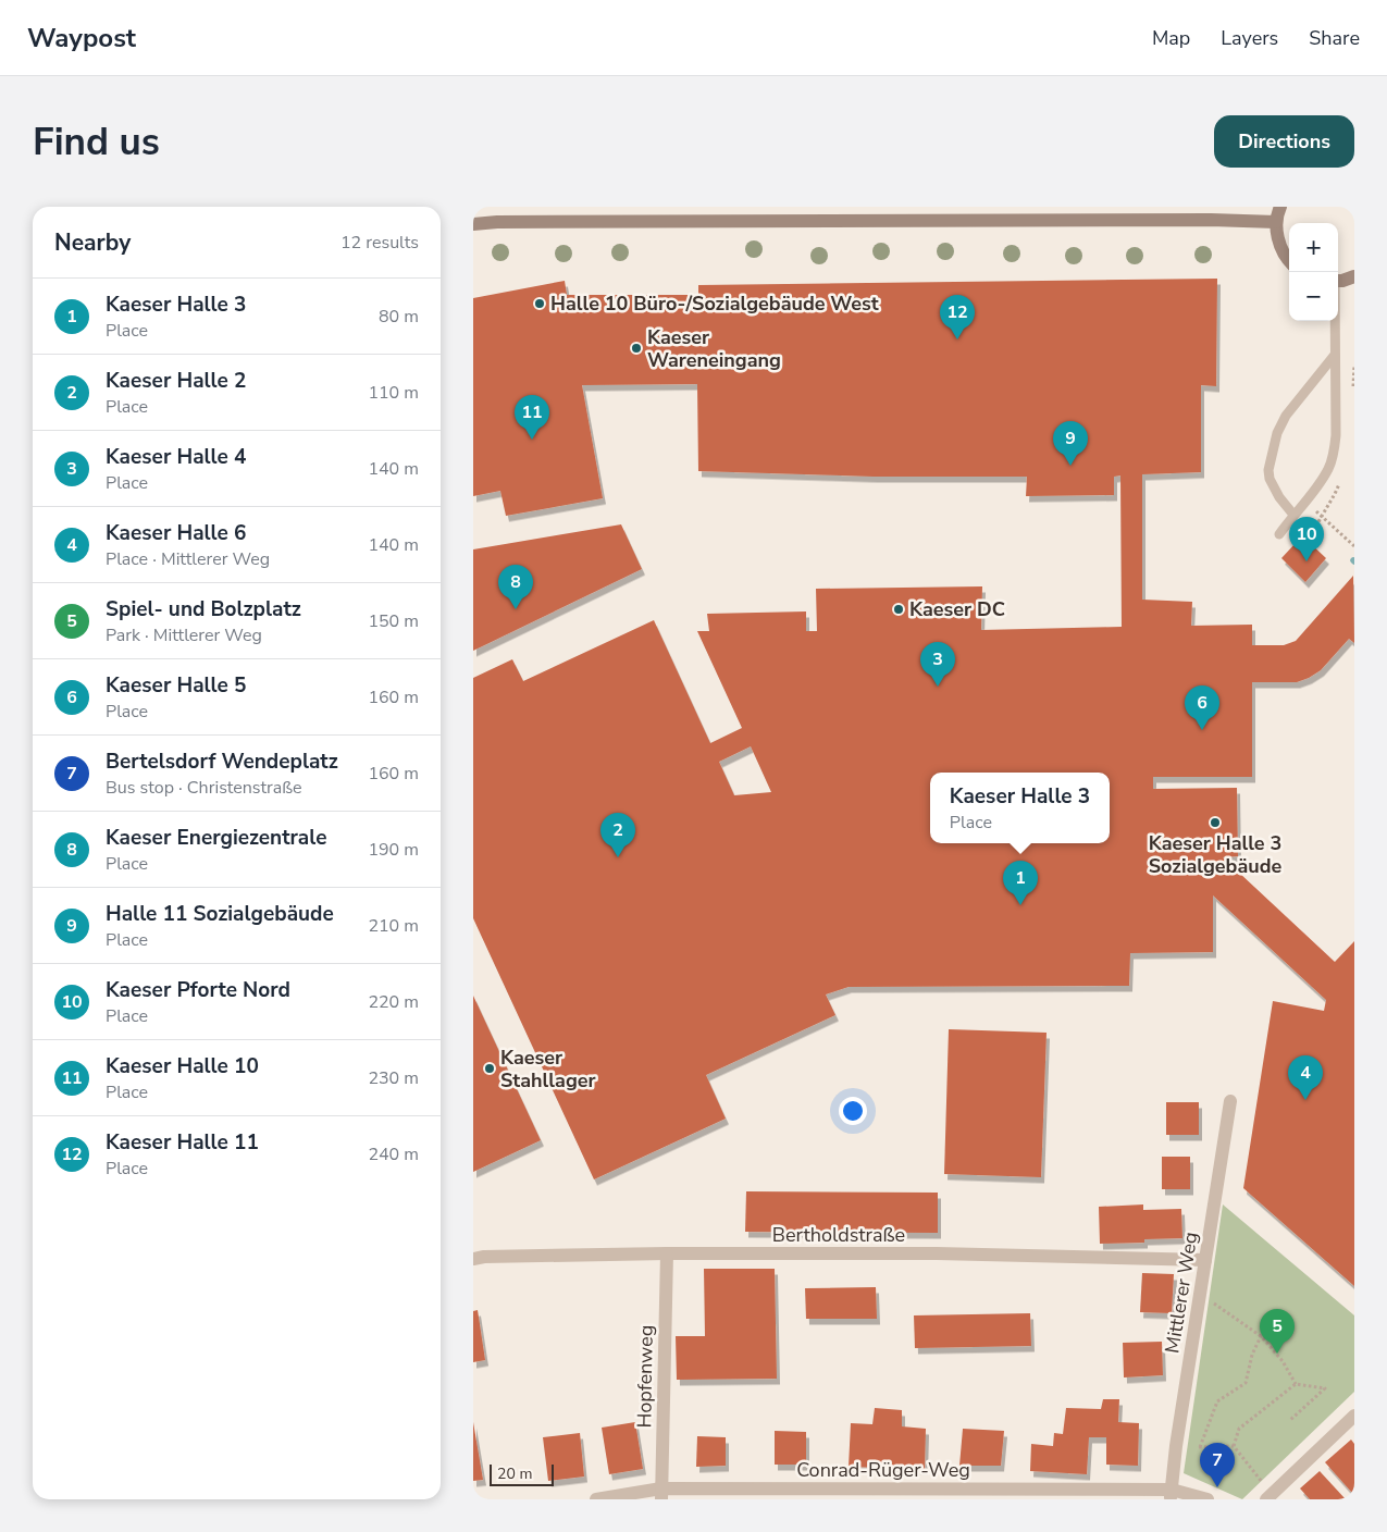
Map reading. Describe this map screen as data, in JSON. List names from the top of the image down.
{
  "streets": {
    "street": [
      "Bertholdstraße",
      "Mittlerer Weg",
      "Hopfenweg",
      "Conrad-Rüger-Weg"
    ]
  },
  "crossings": [
    ["Bertholdstraße", "Mittlerer Weg"],
    ["Bertholdstraße", "Hopfenweg"],
    ["Mittlerer Weg", "Conrad-Rüger-Weg"],
    ["Hopfenweg", "Conrad-Rüger-Weg"]
  ],
  "places": [
    "Halle 10 Büro-/Sozialgebäude West",
    "Kaeser Wareneingang",
    "Kaeser DC",
    "Kaeser Halle 3 Sozialgebäude",
    "Kaeser Stahllager"
  ],
  "scale_bar": "20 m",
  "page": {
    "header": "Waypost",
    "nav": ["Map", "Layers", "Share"],
    "buttons": "Directions",
    "title": "Find us",
    "heading": ["Nearby", "12 results"],
    "map_buttons": ["+", "−"],
    "list": [
      {
        "mark": "1",
        "name": "Kaeser Halle 3",
        "note": "Place",
        "value": "80 m"
      },
      {
        "mark": "2",
        "name": "Kaeser Halle 2",
        "note": "Place",
        "value": "110 m"
      },
      {
        "mark": "3",
        "name": "Kaeser Halle 4",
        "note": "Place",
        "value": "140 m"
      },
      {
        "mark": "4",
        "name": "Kaeser Halle 6",
        "note": "Place · Mittlerer Weg",
        "value": "140 m"
      },
      {
        "mark": "5",
        "name": "Spiel- und Bolzplatz",
        "note": "Park · Mittlerer Weg",
        "value": "150 m"
      },
      {
        "mark": "6",
        "name": "Kaeser Halle 5",
        "note": "Place",
        "value": "160 m"
      },
      {
        "mark": "7",
        "name": "Bertelsdorf Wendeplatz",
        "note": "Bus stop · Christenstraße",
        "value": "160 m"
      },
      {
        "mark": "8",
        "name": "Kaeser Energiezentrale",
        "note": "Place",
        "value": "190 m"
      },
      {
        "mark": "9",
        "name": "Halle 11 Sozialgebäude",
        "note": "Place",
        "value": "210 m"
      },
      {
        "mark": "10",
        "name": "Kaeser Pforte Nord",
        "note": "Place",
        "value": "220 m"
      },
      {
        "mark": "11",
        "name": "Kaeser Halle 10",
        "note": "Place",
        "value": "230 m"
      },
      {
        "mark": "12",
        "name": "Kaeser Halle 11",
        "note": "Place",
        "value": "240 m"
      }
    ],
    "pins": [
      "12",
      "11",
      "9",
      "10",
      "8",
      "3",
      "6",
      "2",
      "1",
      "4",
      "5",
      "7"
    ],
    "popup": ["Kaeser Halle 3", "Place"],
    "scale": "20 m"
  }
}
